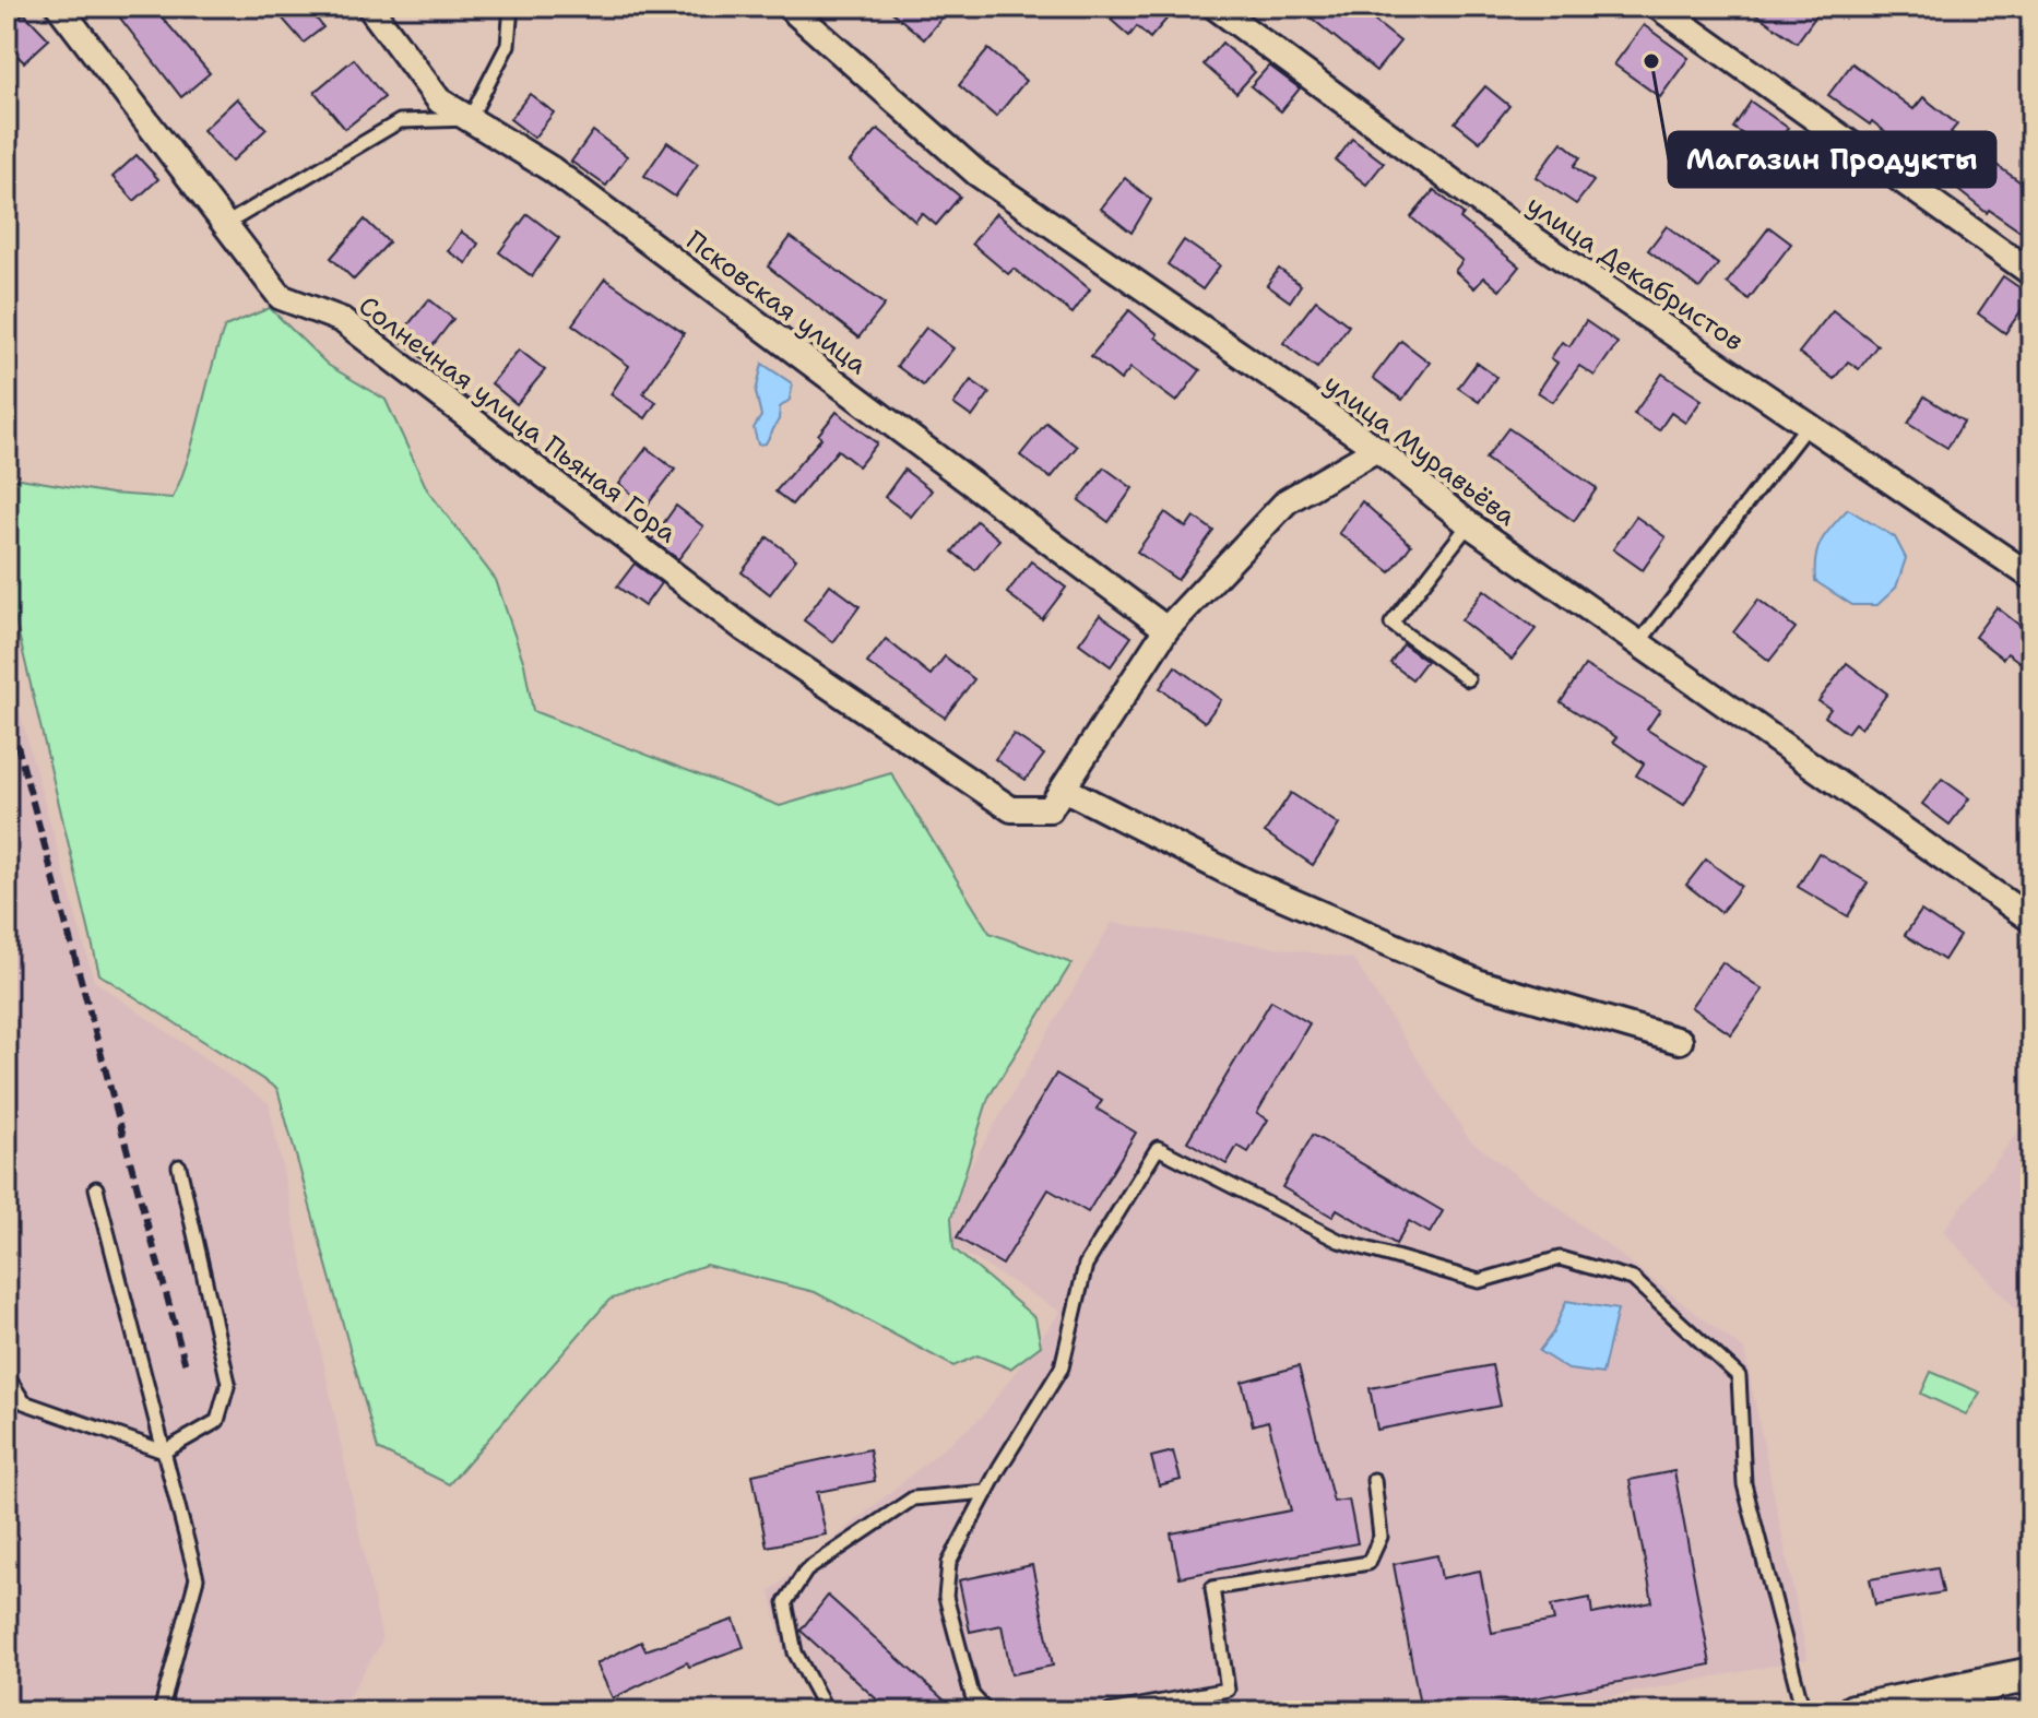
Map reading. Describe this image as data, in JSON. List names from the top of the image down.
{
  "streets": {
    "street": [
      "улица Декабристов",
      "Псковская улица",
      "Солнечная улица Пьяная Гора",
      "улица Муравьёва"
    ]
  },
  "places": ["Магазин Продукты"]
}
